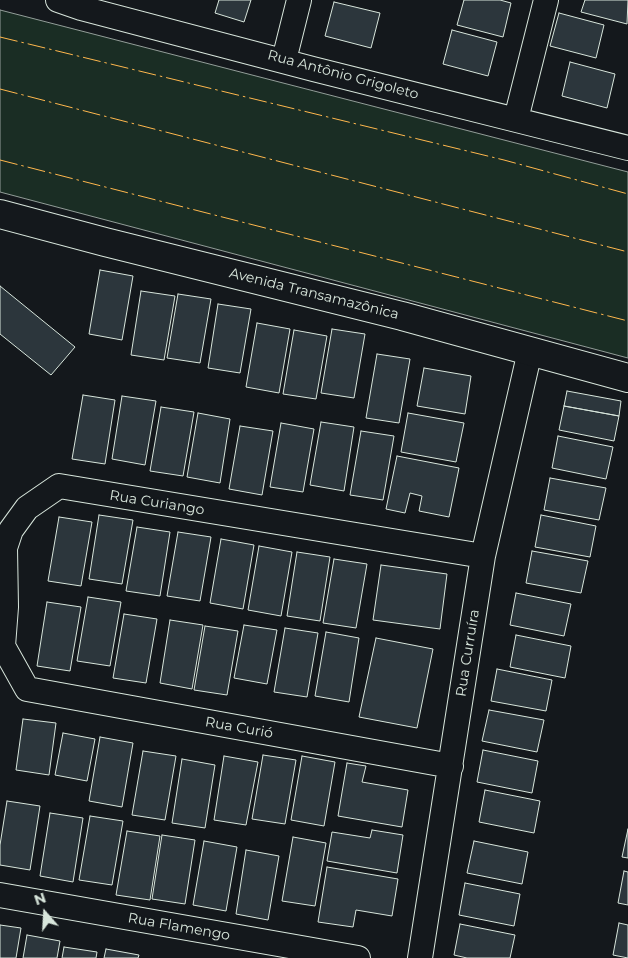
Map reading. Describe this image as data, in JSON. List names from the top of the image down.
{
  "streets": {
    "street": [
      "Rua Antônio Grigoleto",
      "Avenida Transamazônica",
      "Rua Curiango",
      "Rua Curruíra",
      "Rua Curió",
      "Rua Flamengo"
    ]
  },
  "crossings": [
    ["Avenida Transamazônica", "Rua Curruíra"],
    ["Rua Curiango", "Rua Curruíra"],
    ["Rua Curiango", "Rua Curió"],
    ["Rua Curruíra", "Rua Curió"]
  ],
  "north": "top"
}
